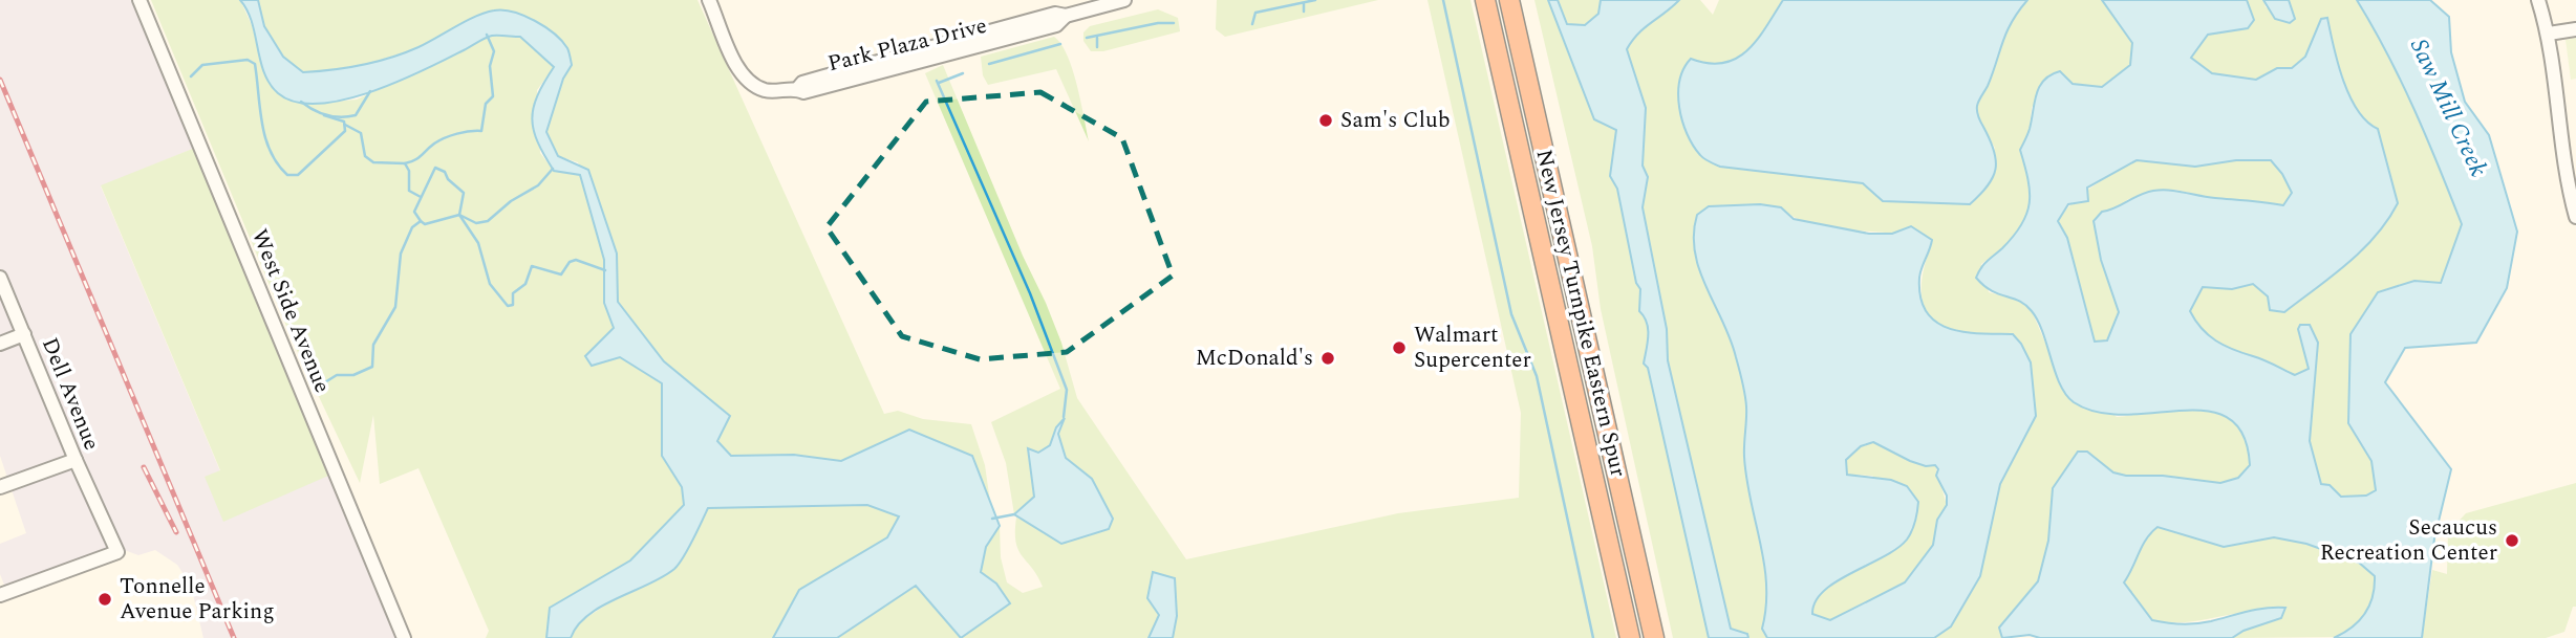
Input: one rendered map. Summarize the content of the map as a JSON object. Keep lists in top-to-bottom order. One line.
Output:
{"streets":{"highway":["New Jersey Turnpike Eastern Spur"],"street":["Park Plaza Drive","West Side Avenue","Dell Avenue"]},"water":["Saw Mill Creek"],"places":["Sam's Club","Walmart Supercenter","McDonald's","Secaucus Recreation Center","Tonnelle Avenue Parking"]}
